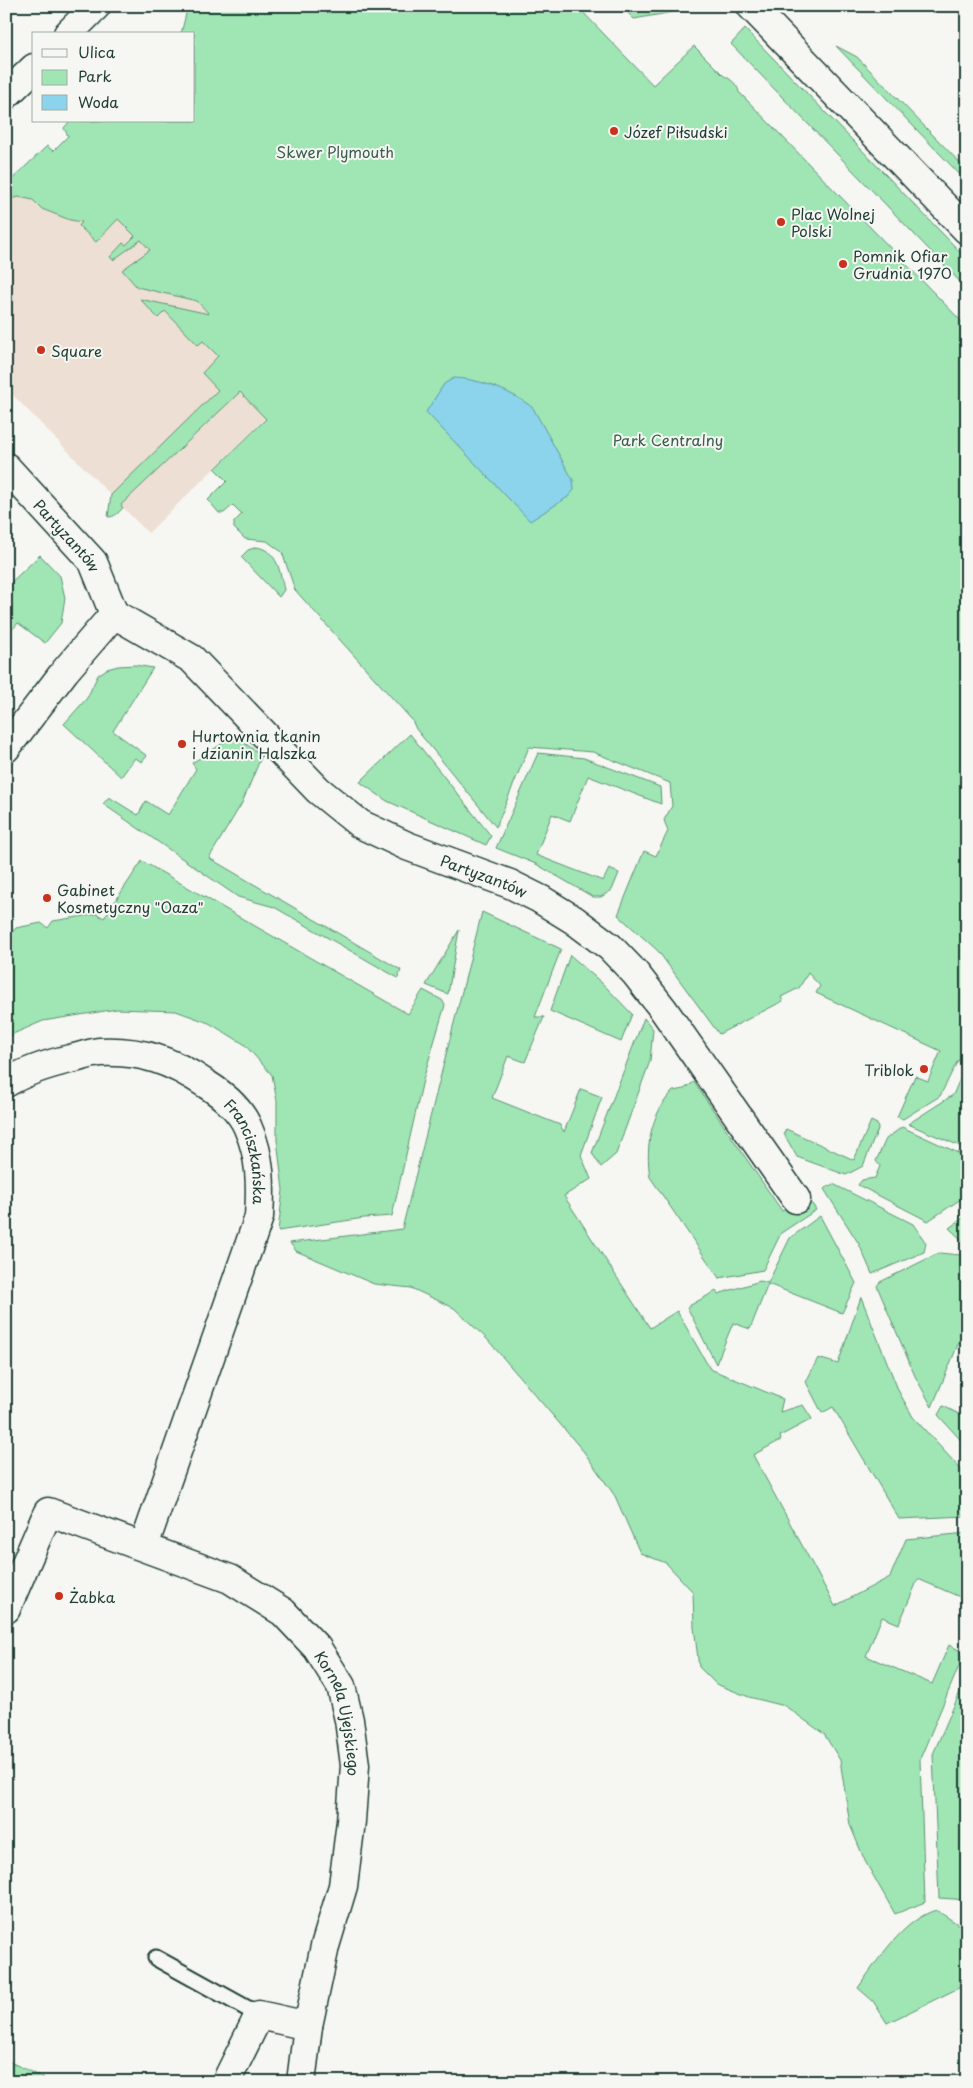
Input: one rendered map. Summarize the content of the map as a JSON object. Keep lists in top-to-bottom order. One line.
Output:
{"streets":{"street":["Partyzantów","Franciszkańska","Kornela Ujejskiego"]},"crossings":[["Franciszkańska","Kornela Ujejskiego"]],"parks":["Skwer Plymouth","Park Centralny"],"places":["Józef Piłsudski","Plac Wolnej Polski","Pomnik Ofiar Grudnia 1970","Square","Hurtownia tkanin i dzianin Halszka","Gabinet Kosmetyczny \"Oaza\"","Triblok","Żabka"],"legend":["Ulica","Park","Woda"]}
